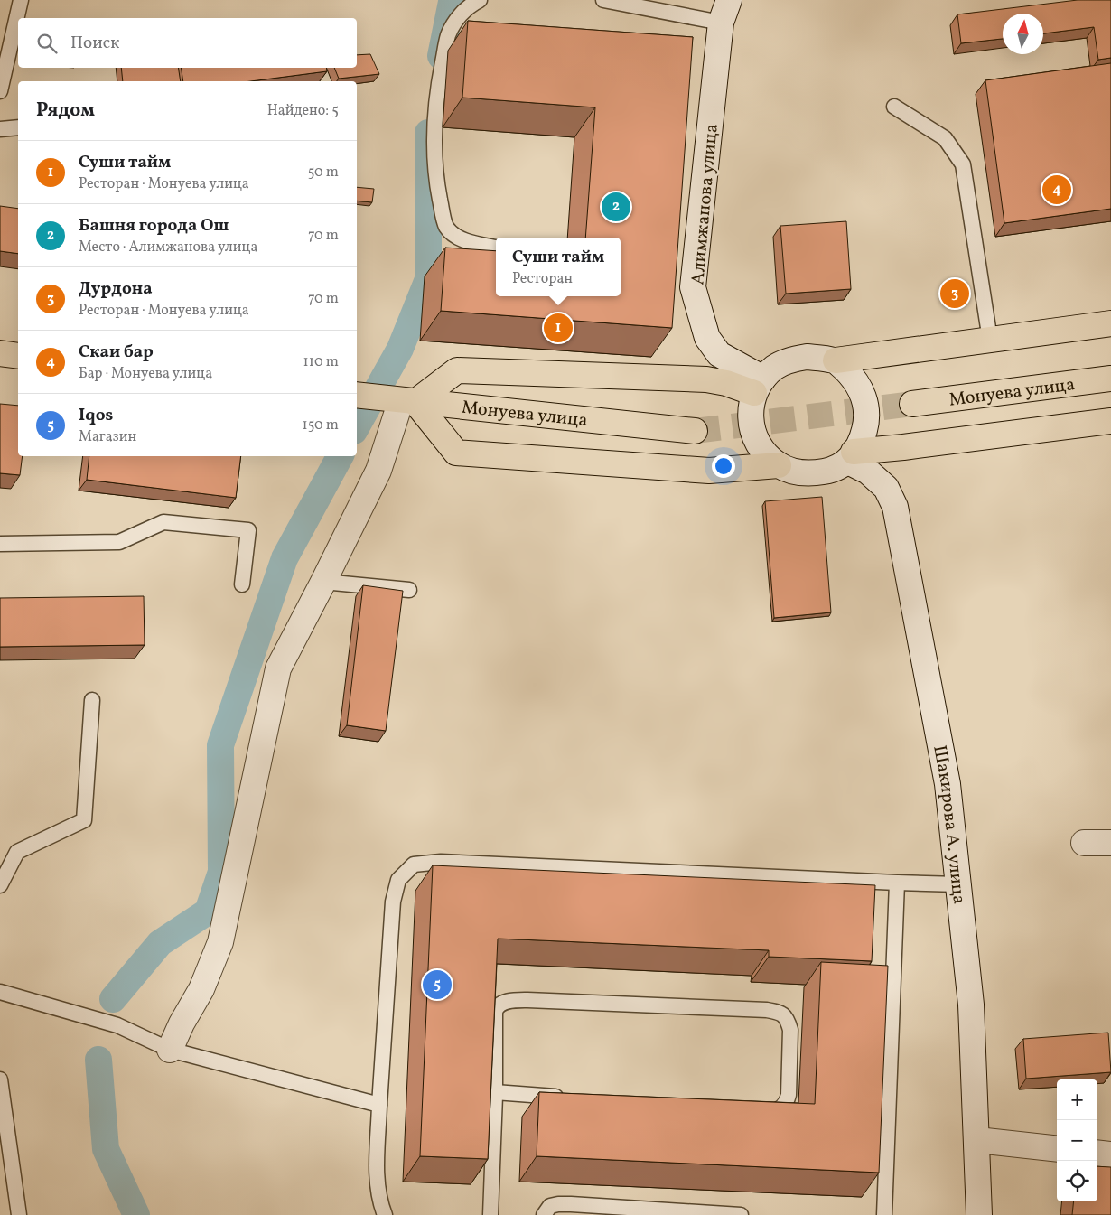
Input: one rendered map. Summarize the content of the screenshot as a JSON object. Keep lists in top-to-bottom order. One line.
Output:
{"streets":{"main road":["Монуева улица"],"street":["Алимжанова улица","Шакирова А. улица"]},"crossings":[["Алимжанова улица","Шакирова А. улица"]],"north":"top","page":{"search":"Поиск","heading":["Рядом","Найдено: 5"],"list":[{"mark":"1","name":"Суши тайм","note":"Ресторан · Монуева улица","value":"50 m"},{"mark":"2","name":"Башня города Ош","note":"Место · Алимжанова улица","value":"70 m"},{"mark":"3","name":"Дурдона","note":"Ресторан · Монуева улица","value":"70 m"},{"mark":"4","name":"Скаи бар","note":"Бар · Монуева улица","value":"110 m"},{"mark":"5","name":"Iqos","note":"Магазин","value":"150 m"}],"pins":["4","2","3","1","5"],"popup":["Суши тайм","Ресторан"],"map_buttons":["+","−"]}}
